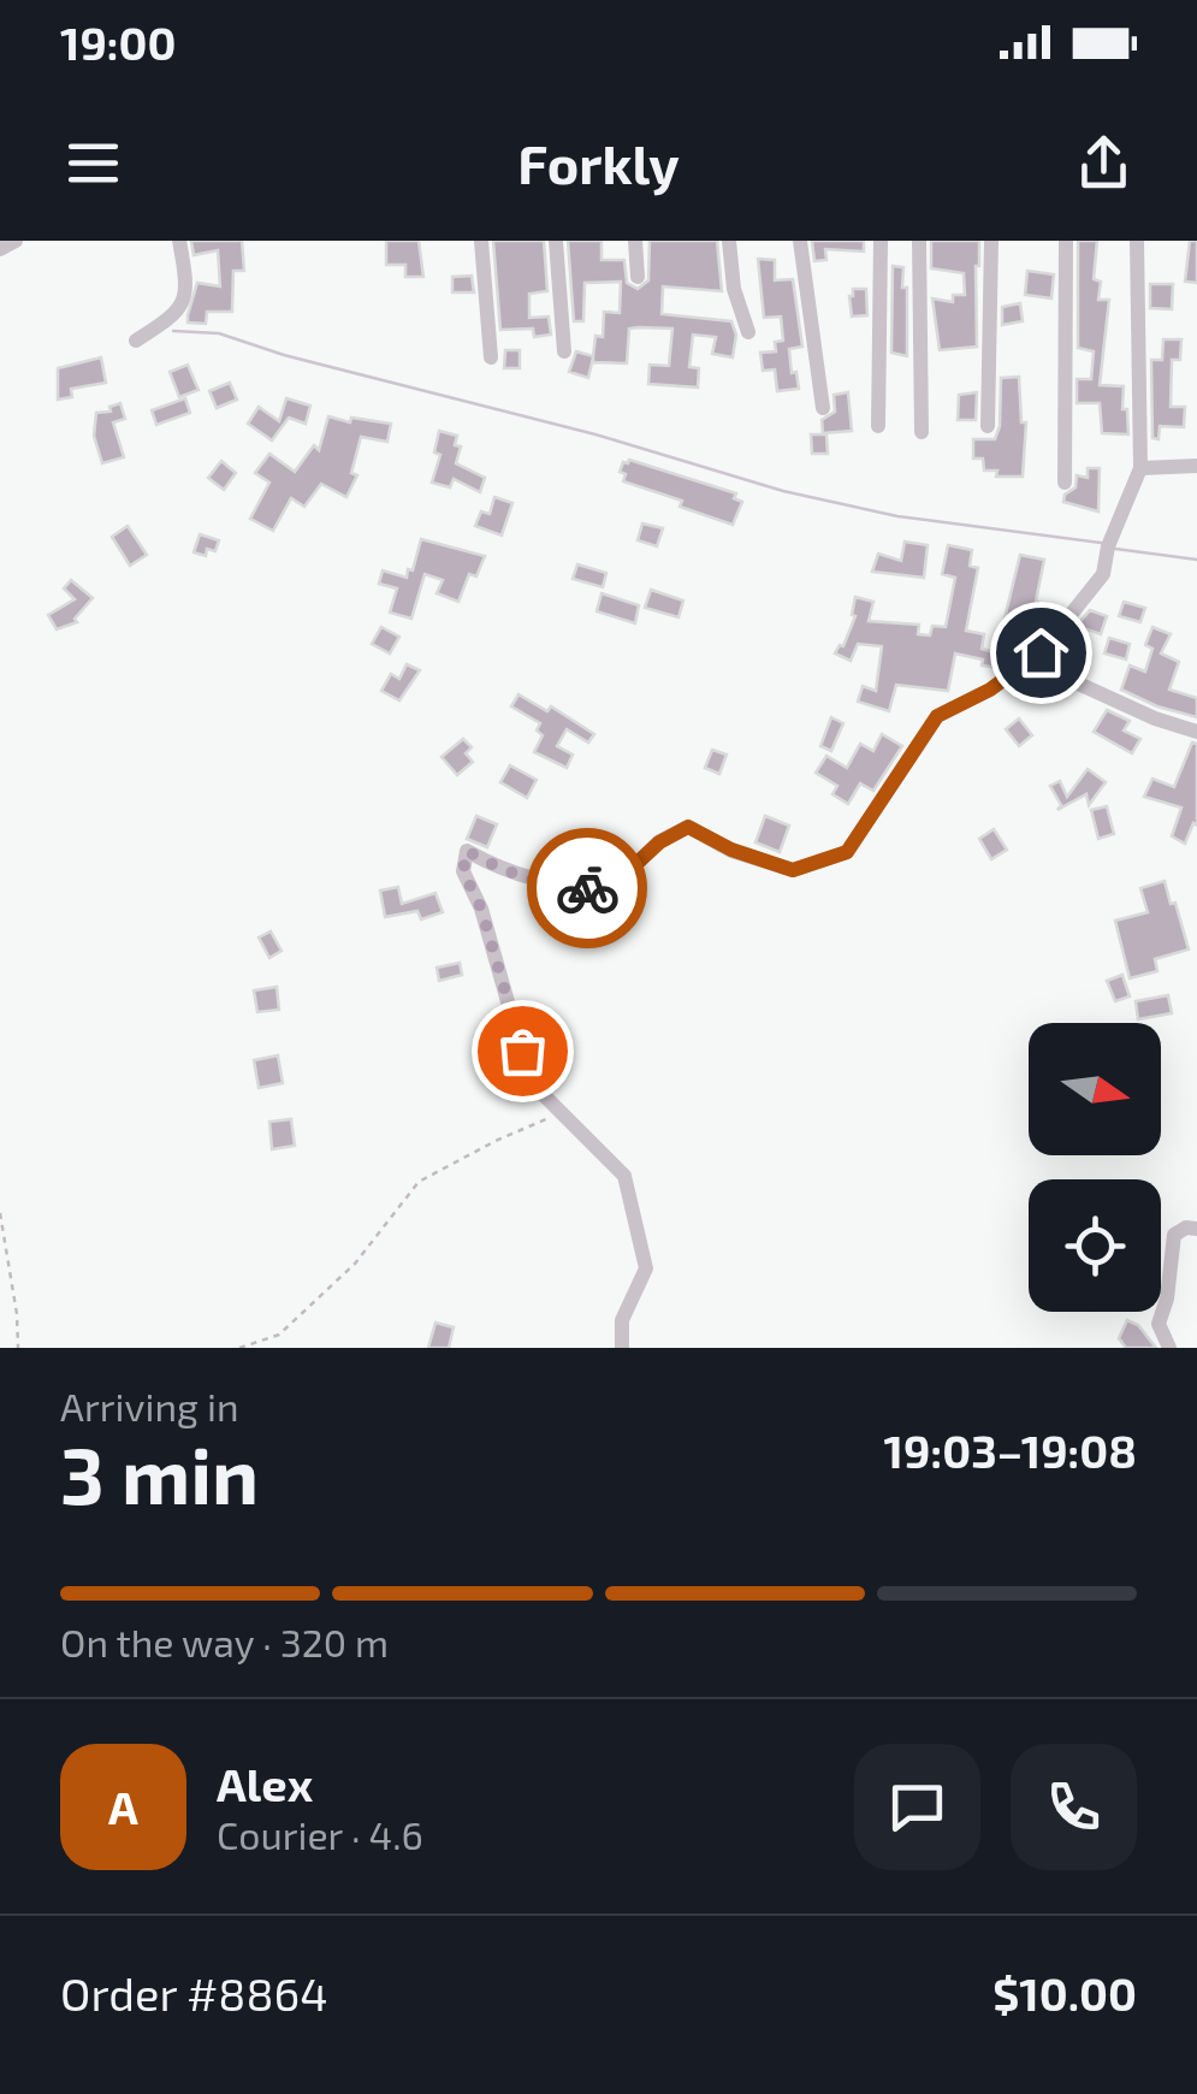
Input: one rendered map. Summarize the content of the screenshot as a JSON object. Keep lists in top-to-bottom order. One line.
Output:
{"north":"right","page":{"status":"19:00","header":"Forkly","heading":["3 min","Arriving in","19:03–19:08"],"panel":["Alex","Courier · 4.6","Order #8864","$10.00"],"bar":"On the way · 320 m","round":"A"}}
